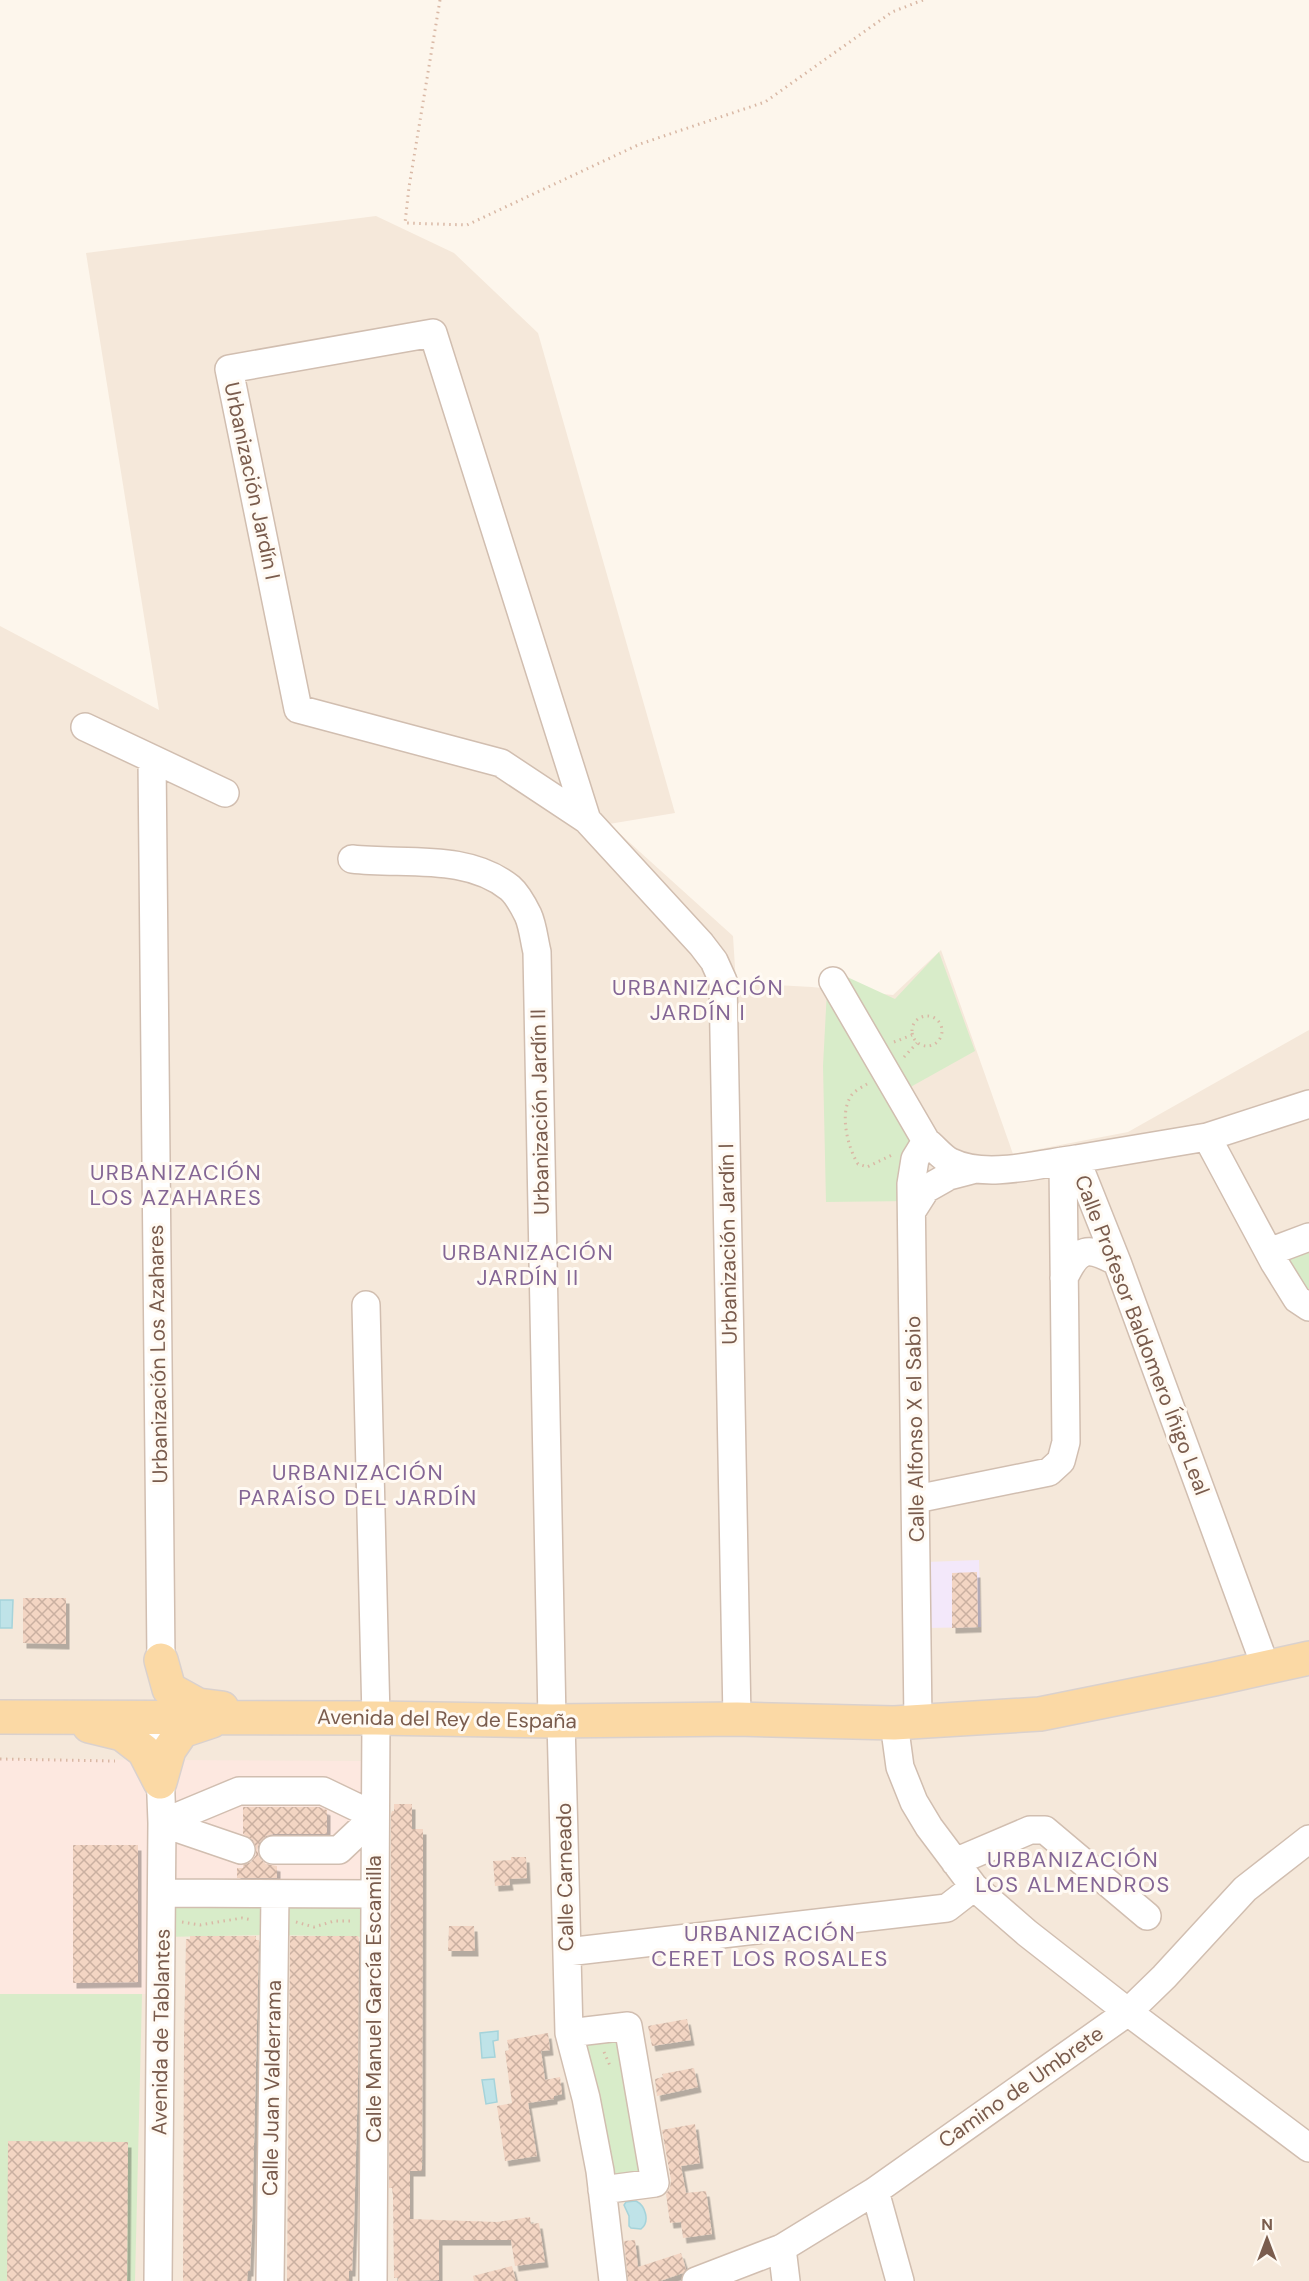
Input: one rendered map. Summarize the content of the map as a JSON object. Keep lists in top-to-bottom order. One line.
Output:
{"streets":{"main road":["Avenida del Rey de España"],"street":["Urbanización Jardín I","Urbanización Jardín II","Calle Profesor Baldomero Íñigo Leal","Urbanización Los Azahares","Calle Alfonso X el Sabio","Calle Carneado","Calle Manuel García Escamilla","Avenida de Tablantes","Camino de Umbrete","Calle Juan Valderrama"]},"crossings":[["Urbanización Jardín I","Avenida del Rey de España"],["Urbanización Jardín II","Avenida del Rey de España"],["Urbanización Jardín II","Calle Carneado"],["Calle Profesor Baldomero Íñigo Leal","Calle Alfonso X el Sabio"],["Calle Profesor Baldomero Íñigo Leal","Avenida del Rey de España"],["Calle Alfonso X el Sabio","Avenida del Rey de España"],["Calle Alfonso X el Sabio","Camino de Umbrete"],["Avenida del Rey de España","Calle Carneado"],["Avenida del Rey de España","Calle Manuel García Escamilla"],["Avenida del Rey de España","Avenida de Tablantes"]],"districts":["URBANIZACIÓN JARDÍN I","URBANIZACIÓN LOS AZAHARES","URBANIZACIÓN JARDÍN II","URBANIZACIÓN PARAÍSO DEL JARDÍN","URBANIZACIÓN LOS ALMENDROS","URBANIZACIÓN CERET LOS ROSALES"],"north":"top"}
